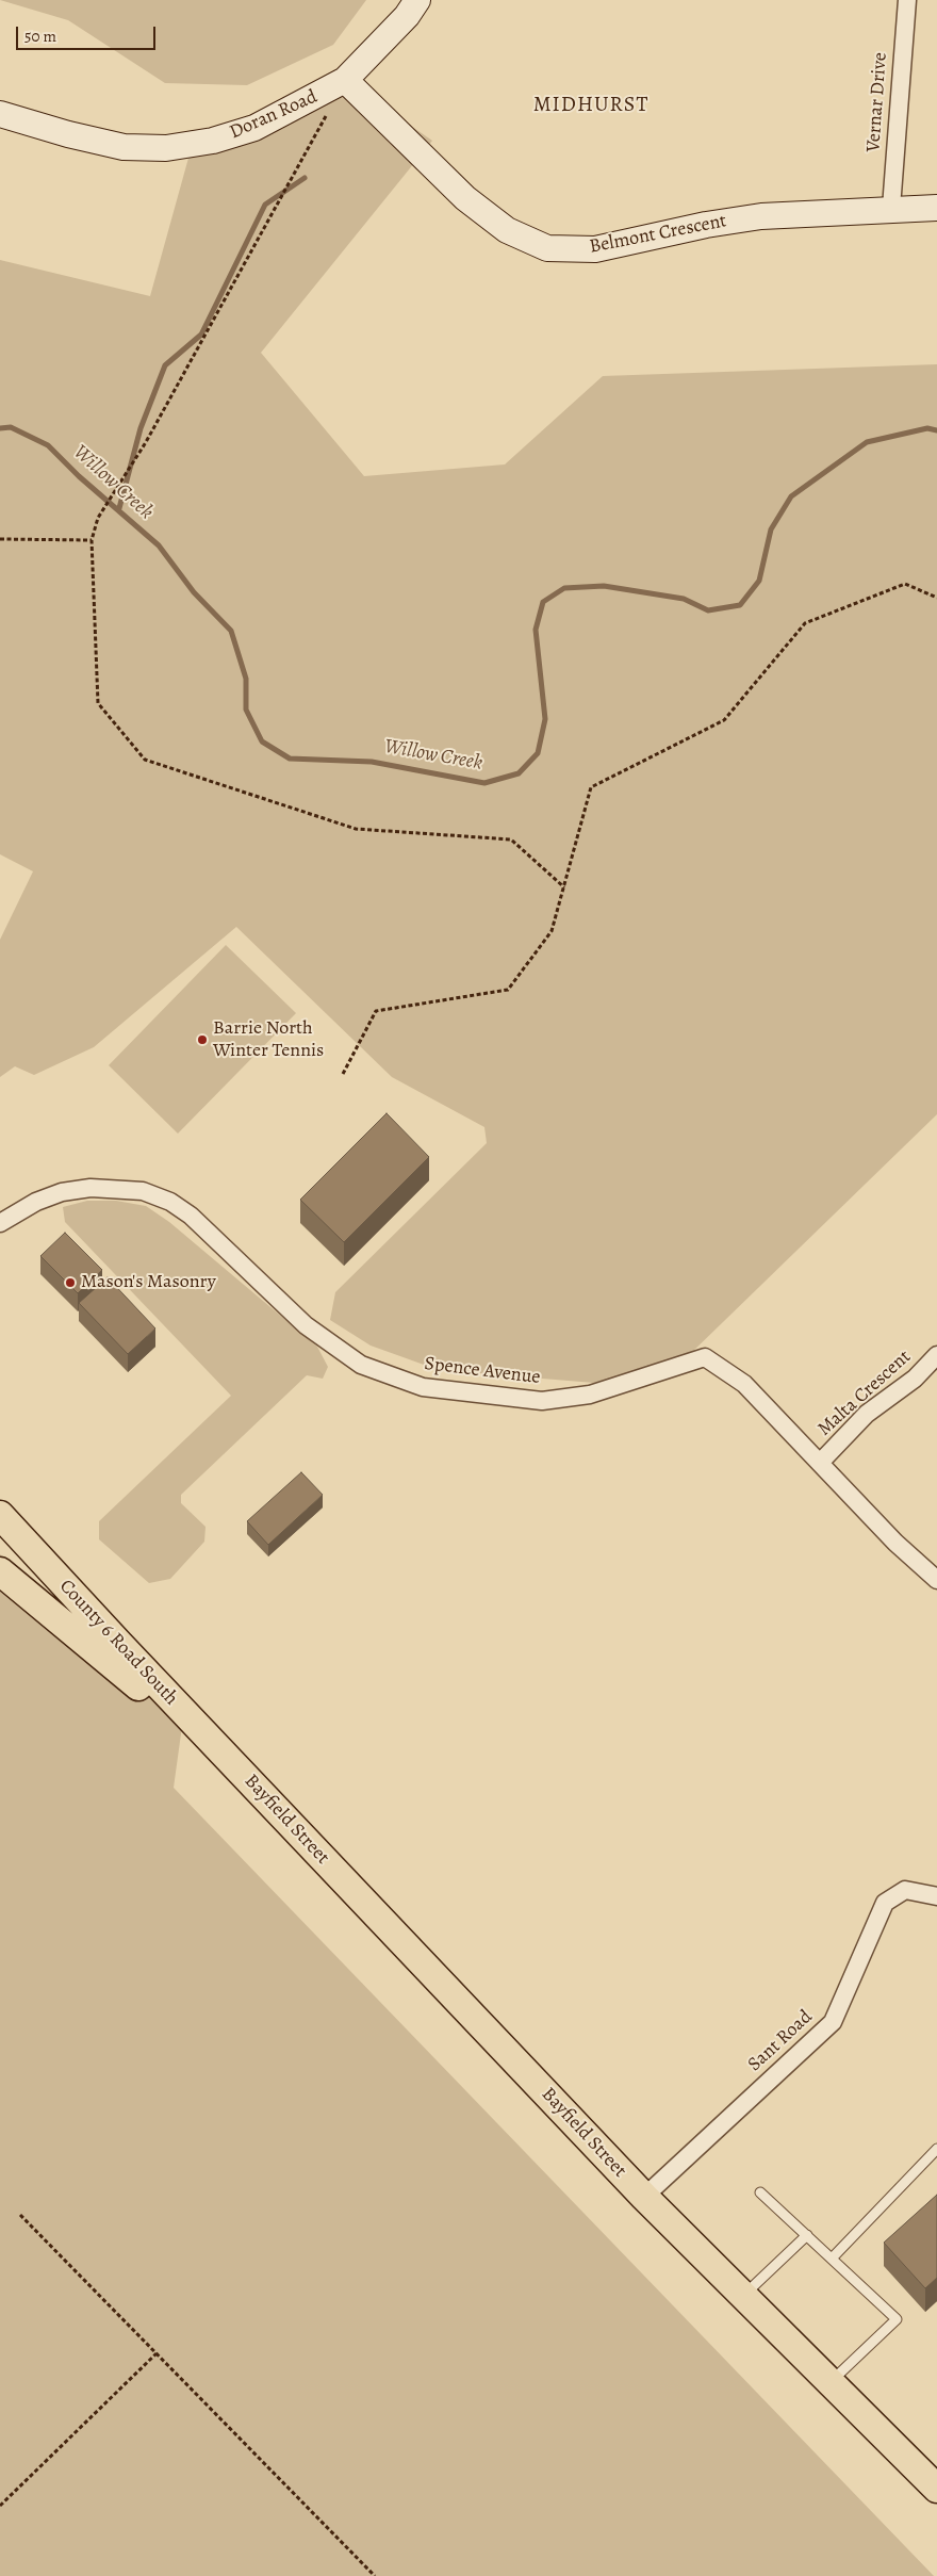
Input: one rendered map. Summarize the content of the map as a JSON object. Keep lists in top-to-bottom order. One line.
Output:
{"streets":{"main road":["County 6 Road South","Bayfield Street"],"street":["Vernar Drive","Doran Road","Belmont Crescent","Spence Avenue","Malta Crescent","Sant Road"]},"crossings":[["Vernar Drive","Belmont Crescent"],["Doran Road","Belmont Crescent"],["Spence Avenue","Malta Crescent"],["County 6 Road South","Bayfield Street"],["Bayfield Street","Sant Road"]],"districts":["MIDHURST"],"water":["Willow Creek"],"places":["Barrie North Winter Tennis","Mason's Masonry"],"scale_bar":"50 m"}
